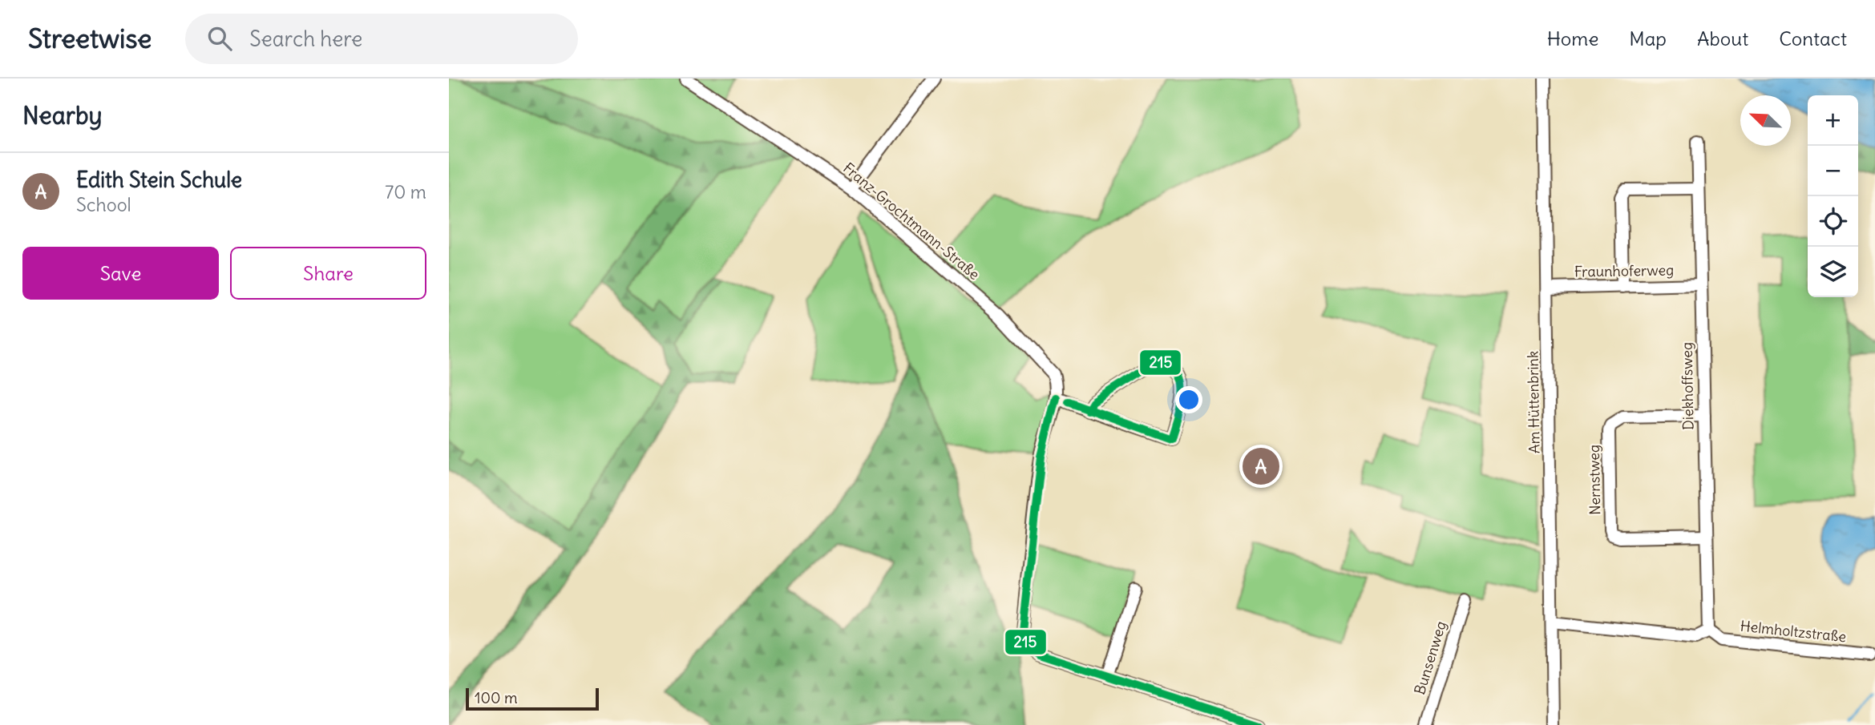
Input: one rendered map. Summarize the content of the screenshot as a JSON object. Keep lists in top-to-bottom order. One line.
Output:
{"streets":{"street":["Franz-Grochtmann-Straße","Fraunhoferweg","Diekhoffsweg","Am Hüttenbrink","Nernstweg","Helmholtzstraße","Bunsenweg"]},"crossings":[["Fraunhoferweg","Diekhoffsweg"],["Fraunhoferweg","Am Hüttenbrink"],["Diekhoffsweg","Nernstweg"],["Diekhoffsweg","Helmholtzstraße"]],"lines":["transit line 215"],"scale_bar":"100 m","north":"top left","page":{"header":"Streetwise","search":"Search here","nav":["Home","Map","About","Contact"],"heading":"Nearby","map_buttons":["+","−"],"list":[{"mark":"A","name":"Edith Stein Schule","note":"School","value":"70 m"}],"buttons":["Save","Share"],"pins":"A","scale":"100 m"}}
